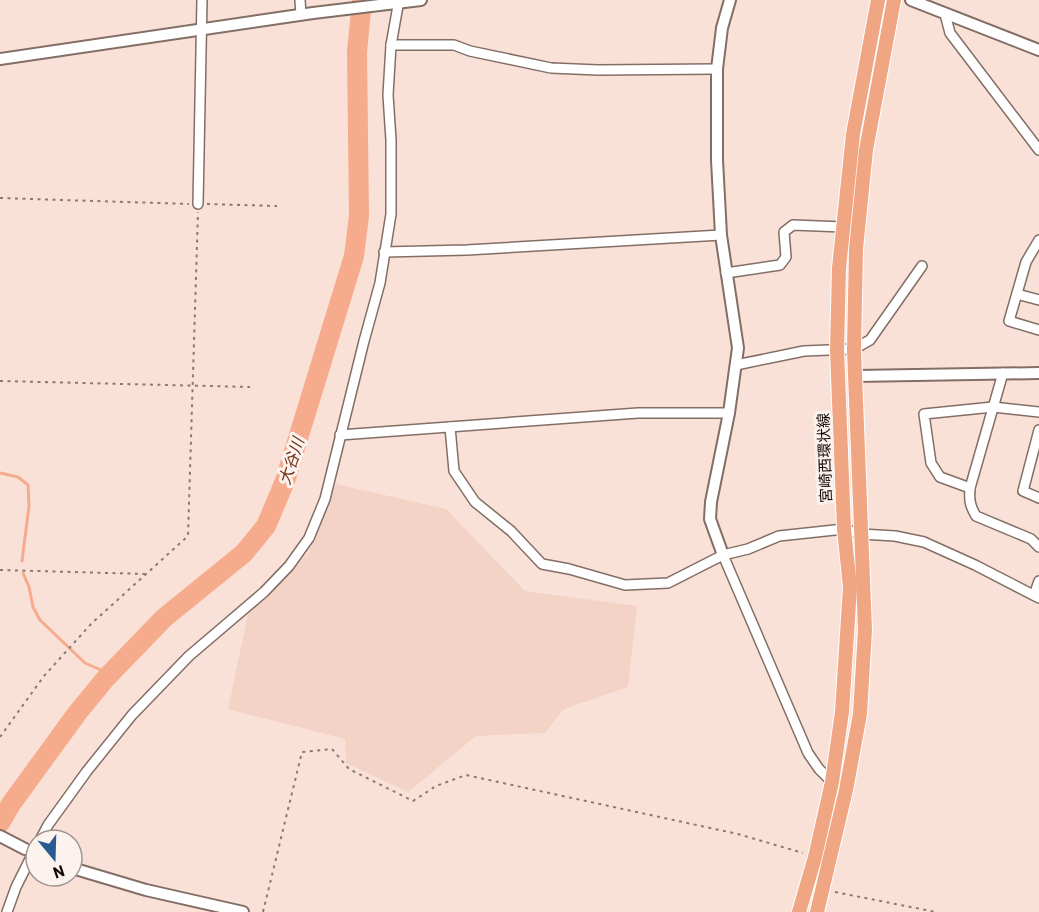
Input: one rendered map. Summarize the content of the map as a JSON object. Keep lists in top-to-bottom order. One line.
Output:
{"streets":{"main road":["宮崎西環状線"]},"water":["大谷川"],"north":"bottom"}
